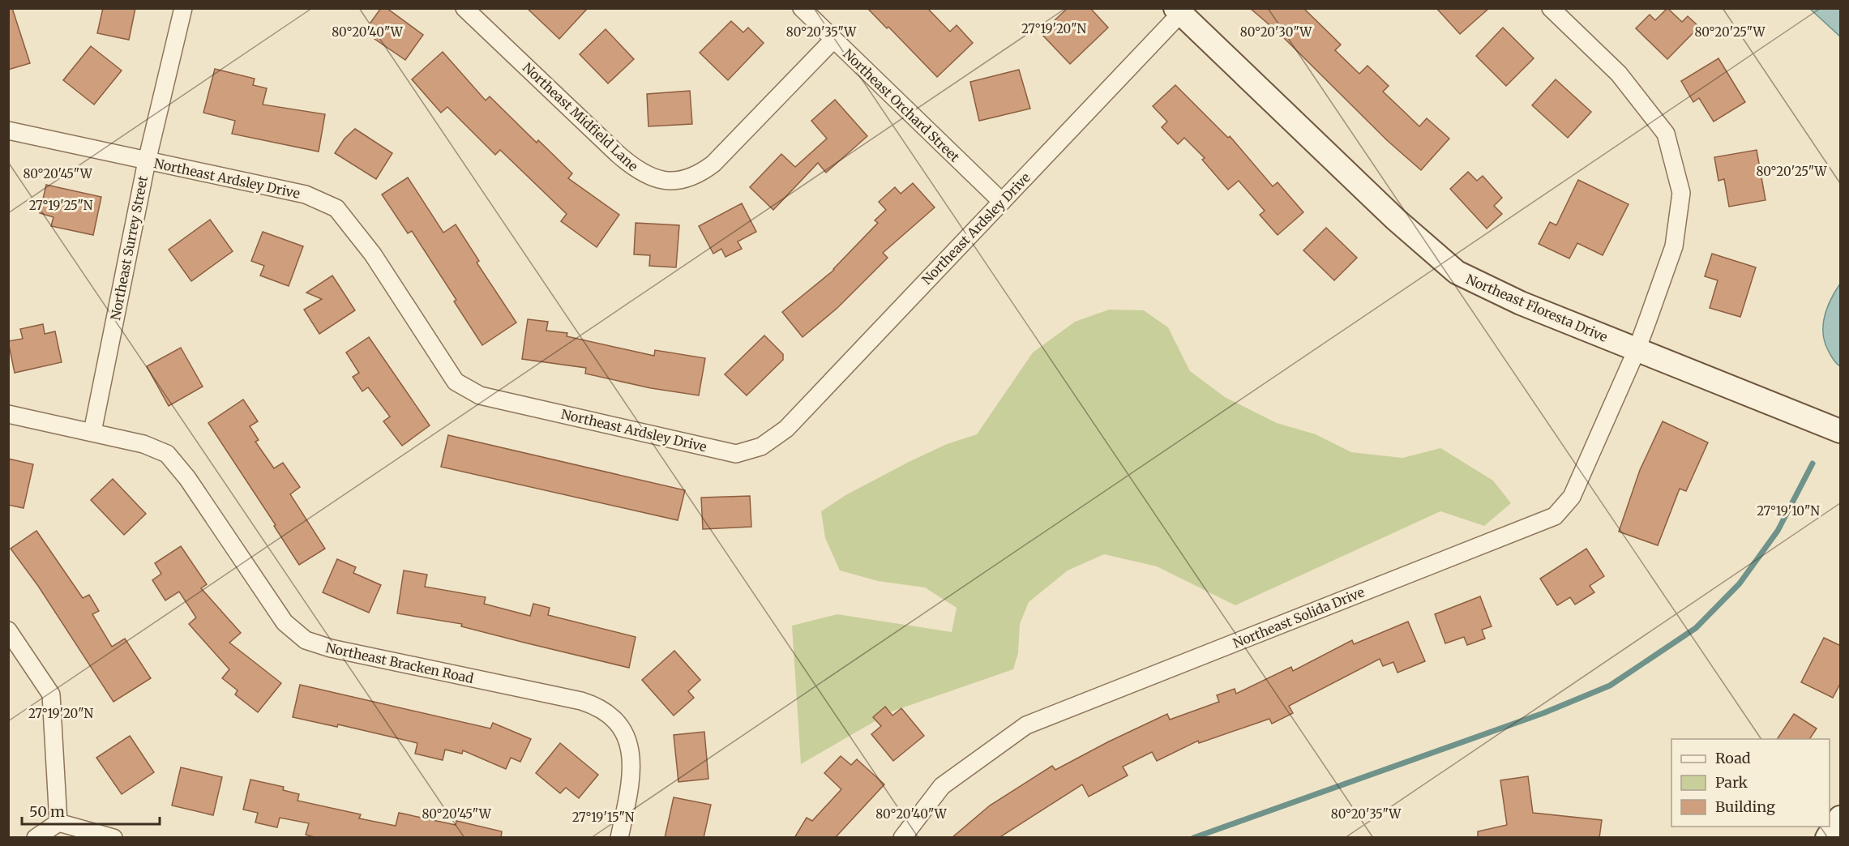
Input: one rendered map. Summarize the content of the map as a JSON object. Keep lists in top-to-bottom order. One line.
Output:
{"streets":{"street":["Northeast Orchard Street","Northeast Midfield Lane","Northeast Ardsley Drive","Northeast Surrey Street","Northeast Floresta Drive","Northeast Solida Drive","Northeast Bracken Road"]},"crossings":[["Northeast Orchard Street","Northeast Midfield Lane"],["Northeast Orchard Street","Northeast Ardsley Drive"],["Northeast Ardsley Drive","Northeast Surrey Street"],["Northeast Ardsley Drive","Northeast Floresta Drive"],["Northeast Surrey Street","Northeast Bracken Road"],["Northeast Floresta Drive","Northeast Solida Drive"]],"legend":["Road","Park","Building"],"scale_bar":"50 m","coordinates":["27°19'20\"N","80°20'40\"W","80°20'35\"W","80°20'30\"W","80°20'25\"W","80°20'45\"W","27°19'25\"N","27°19'10\"N","27°19'15\"N"]}
